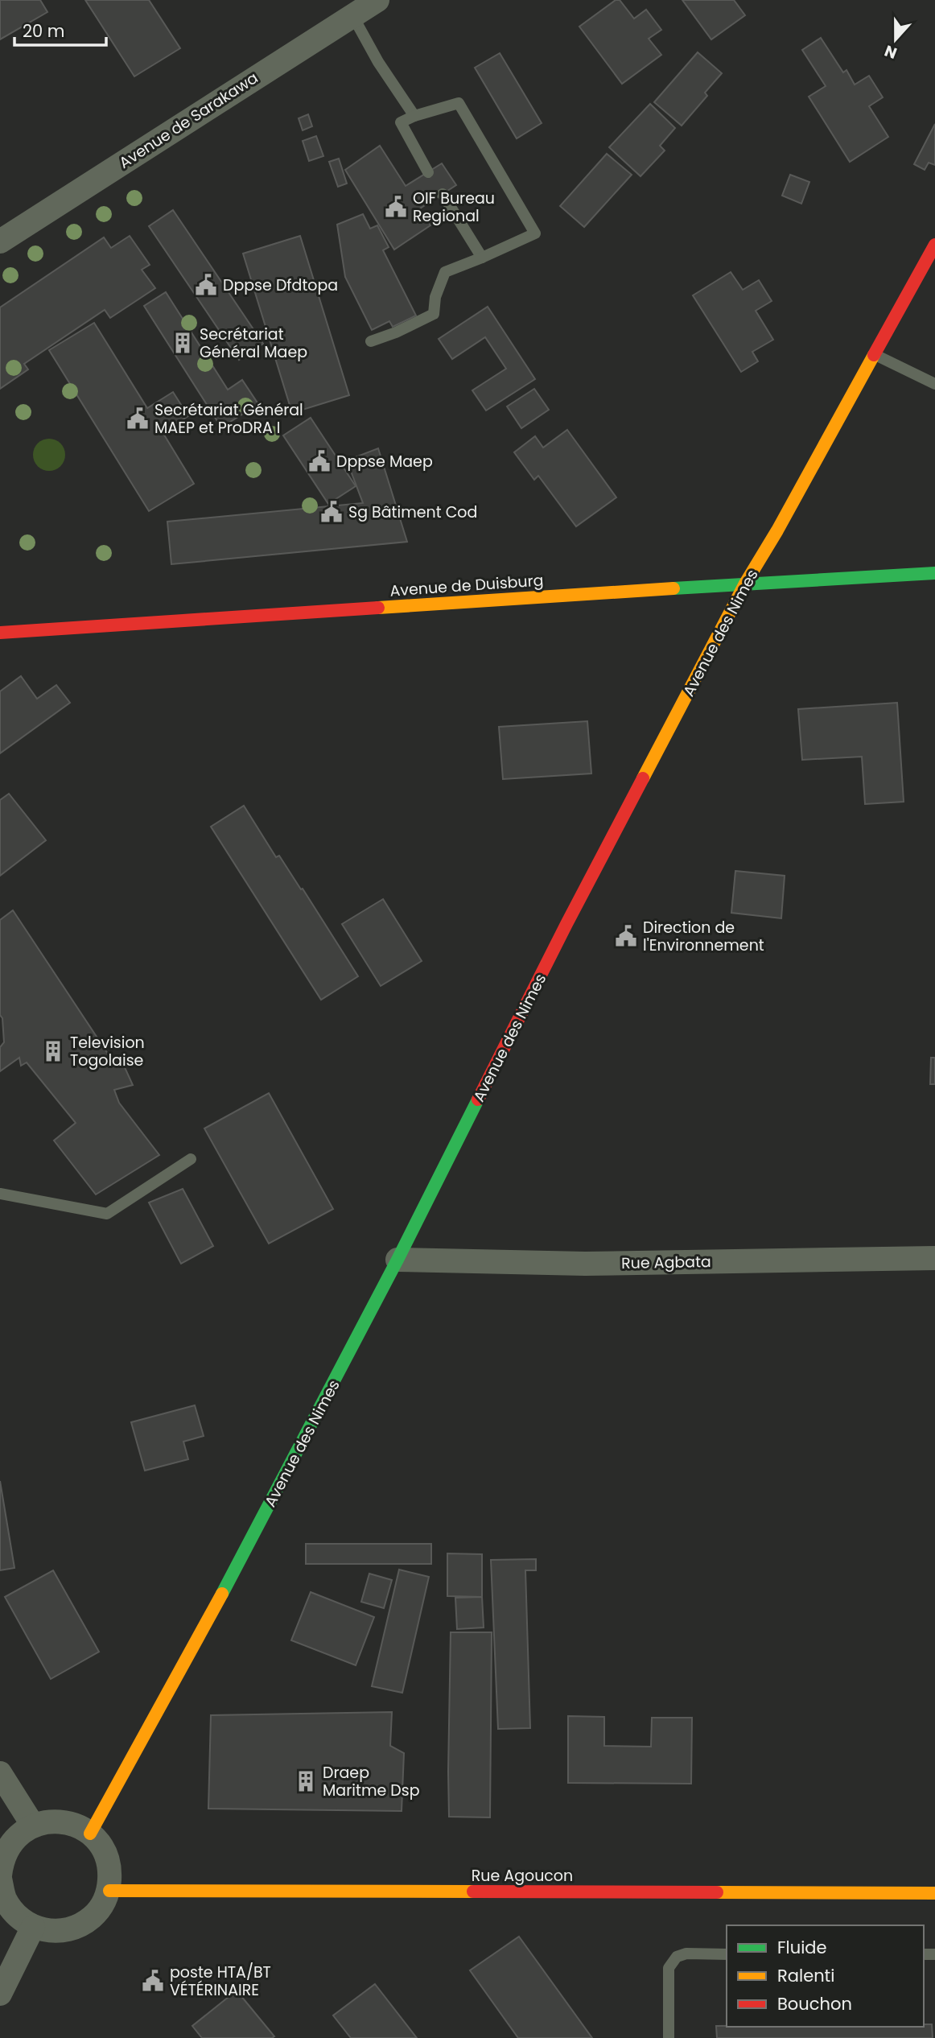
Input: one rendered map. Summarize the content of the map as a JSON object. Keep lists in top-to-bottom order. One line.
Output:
{"streets":{"street":["Avenue de Sarakawa","Avenue de Duisburg","Avenue des Nimes","Rue Agbata","Rue Agoucon"]},"crossings":[["Avenue de Duisburg","Avenue des Nimes"],["Avenue des Nimes","Rue Agbata"],["Avenue des Nimes","Rue Agoucon"]],"places":{"public building":["OIF Bureau Regional","Dppse Dfdtopa","Secrétariat Général MAEP et ProDRA I","Dppse Maep","Sg Bâtiment Cod","Direction de l'Environnement","poste HTA/BT VÉTÉRINAIRE"],"building":["Secrétariat Général Maep","Television Togolaise","Draep Maritme Dsp"]},"legend":["Fluide","Ralenti","Bouchon"],"scale_bar":"20 m","north":"bottom"}
